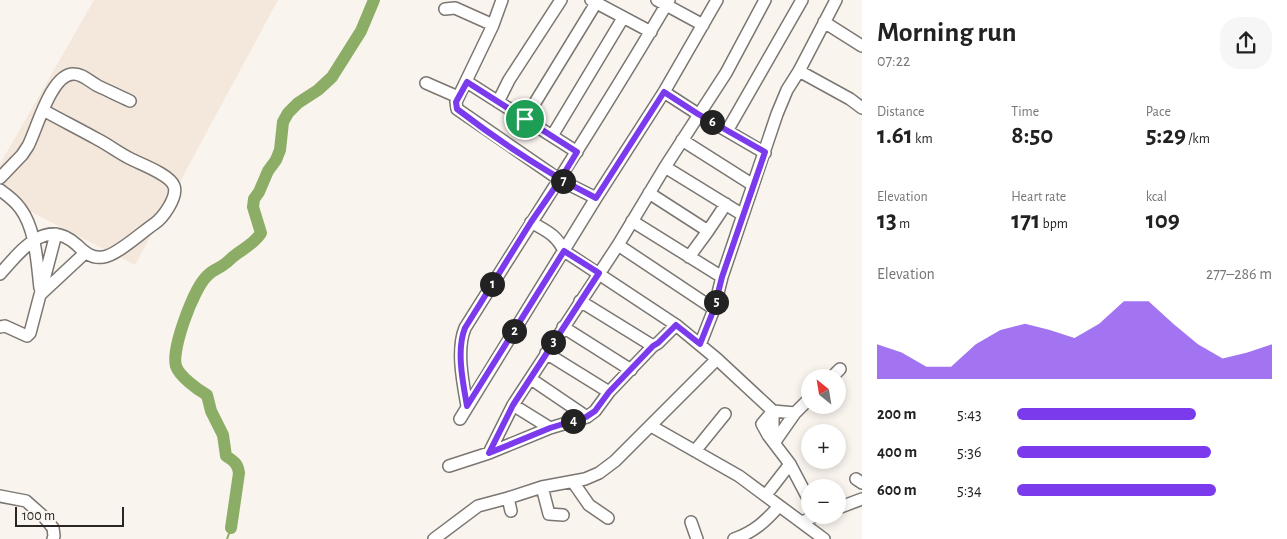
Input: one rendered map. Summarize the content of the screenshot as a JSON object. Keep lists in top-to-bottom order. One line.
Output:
{"scale_bar":"100 m","north":"top left","page":{"heading":["Morning run","07:22"],"stats":[["Distance","1.61 km"],["Time","8:50"],["Pace","5:29 /km"],["Elevation","13 m"],["Heart rate","171 bpm"],["kcal","109"]],"pins":["6","7","1","5","2","3","4"],"chart":["Elevation","277–286 m"],"map_buttons":["+","−"],"list":[{"name":"200 m","note":"5:43"},{"name":"400 m","note":"5:36"},{"name":"600 m","note":"5:34"}],"scale":"100 m"}}
